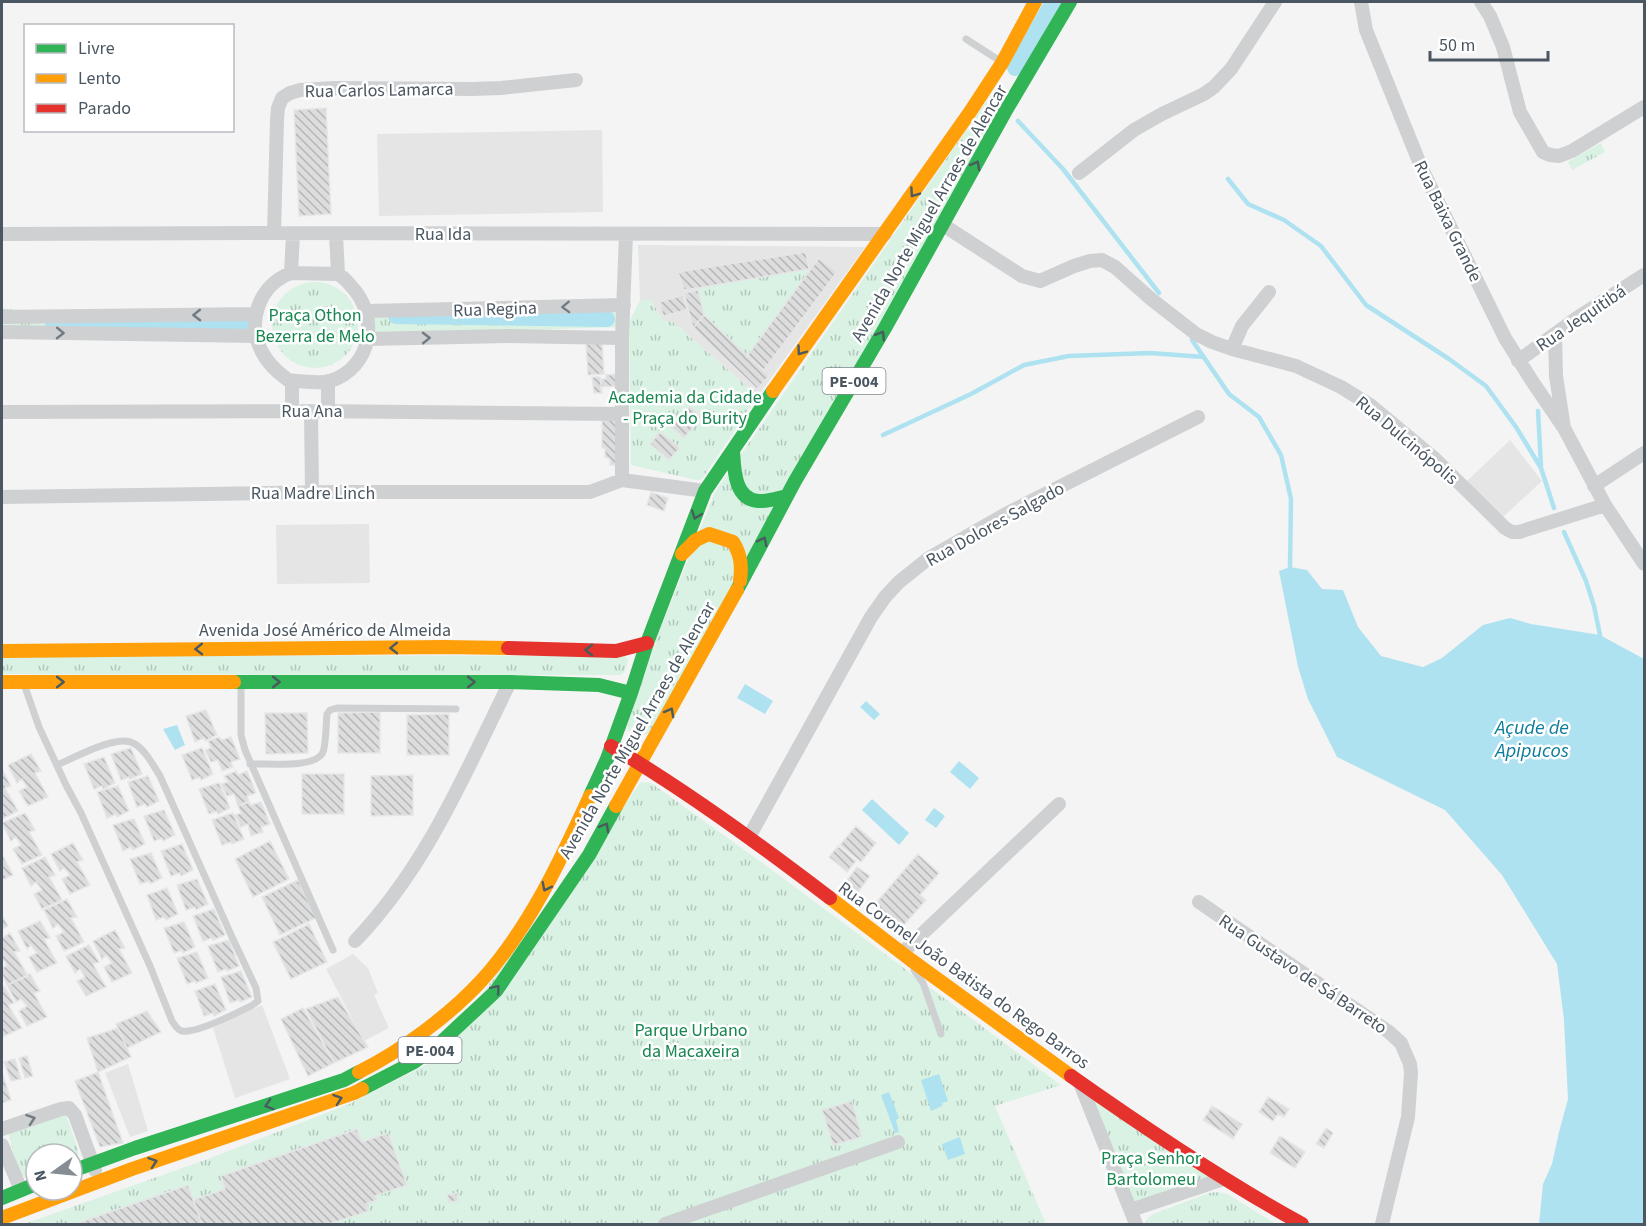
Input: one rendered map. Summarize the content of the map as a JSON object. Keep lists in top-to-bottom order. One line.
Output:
{"streets":{"main road":["Avenida Norte Miguel Arraes de Alencar","PE-004","Avenida José Américo de Almeida","Rua Coronel João Batista do Rego Barros"],"street":["Rua Carlos Lamarca","Rua Baixa Grande","Rua Ida","Rua Regina","Rua Jequitibá","Rua Ana","Rua Dulcinópolis","Rua Madre Linch","Rua Dolores Salgado","Rua Gustavo de Sá Barreto"]},"crossings":[["Rua Carlos Lamarca","Rua Ida"],["Avenida Norte Miguel Arraes de Alencar","Rua Ida"],["Avenida Norte Miguel Arraes de Alencar","Rua Dulcinópolis"],["Avenida Norte Miguel Arraes de Alencar","Avenida José Américo de Almeida"],["Avenida Norte Miguel Arraes de Alencar","Rua Coronel João Batista do Rego Barros"],["Rua Baixa Grande","Rua Jequitibá"],["Rua Dolores Salgado","Rua Coronel João Batista do Rego Barros"]],"water":["Açude de Apipucos"],"parks":["Praça Othon Bezerra de Melo","Academia da Cidade - Praça do Burity","Parque Urbano da Macaxeira","Praça Senhor Bartolomeu"],"legend":["Livre","Lento","Parado"],"scale_bar":"50 m","north":"left"}
